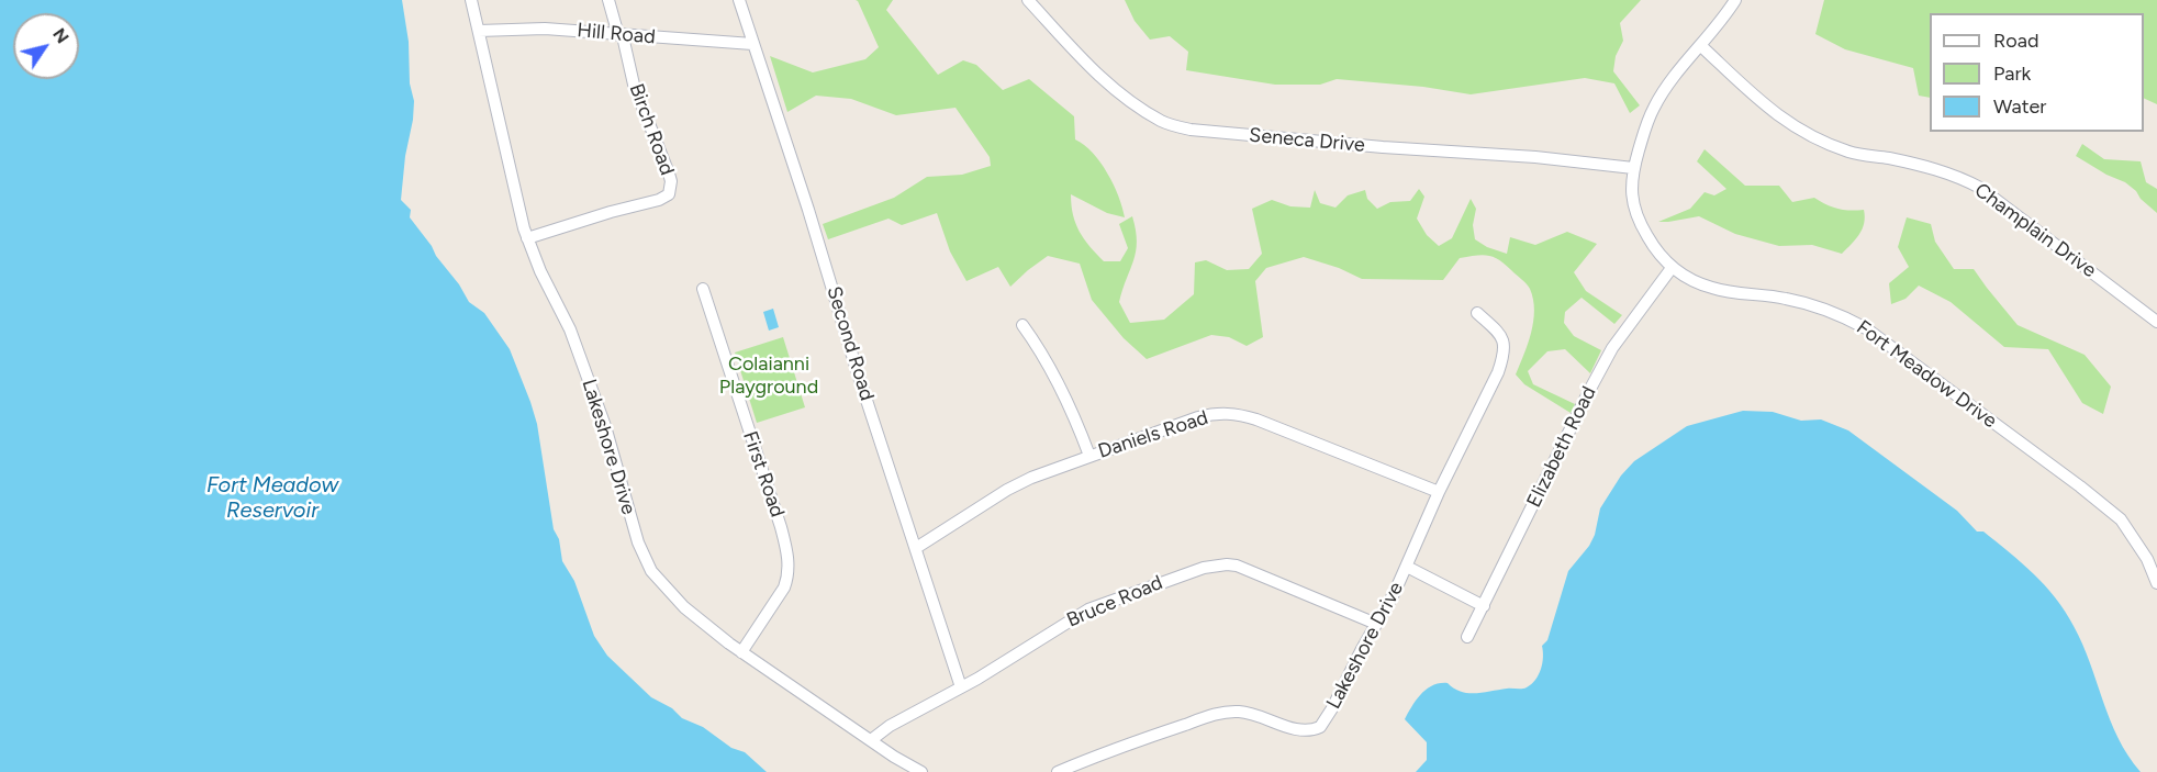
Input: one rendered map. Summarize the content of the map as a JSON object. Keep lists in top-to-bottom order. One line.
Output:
{"streets":{"street":["Hill Road","Birch Road","Seneca Drive","Champlain Drive","Second Road","Fort Meadow Drive","Daniels Road","Lakeshore Drive","Elizabeth Road","First Road","Bruce Road"]},"crossings":[["Hill Road","Birch Road"],["Hill Road","Second Road"],["Hill Road","Lakeshore Drive"],["Birch Road","Lakeshore Drive"],["Seneca Drive","Fort Meadow Drive"],["Champlain Drive","Fort Meadow Drive"],["Second Road","Daniels Road"],["Second Road","Bruce Road"],["Fort Meadow Drive","Elizabeth Road"],["Daniels Road","Lakeshore Drive"],["Lakeshore Drive","First Road"],["Lakeshore Drive","Bruce Road"]],"water":["Fort Meadow Reservoir"],"parks":["Colaianni Playground"],"legend":["Road","Park","Water"],"north":"top right"}
